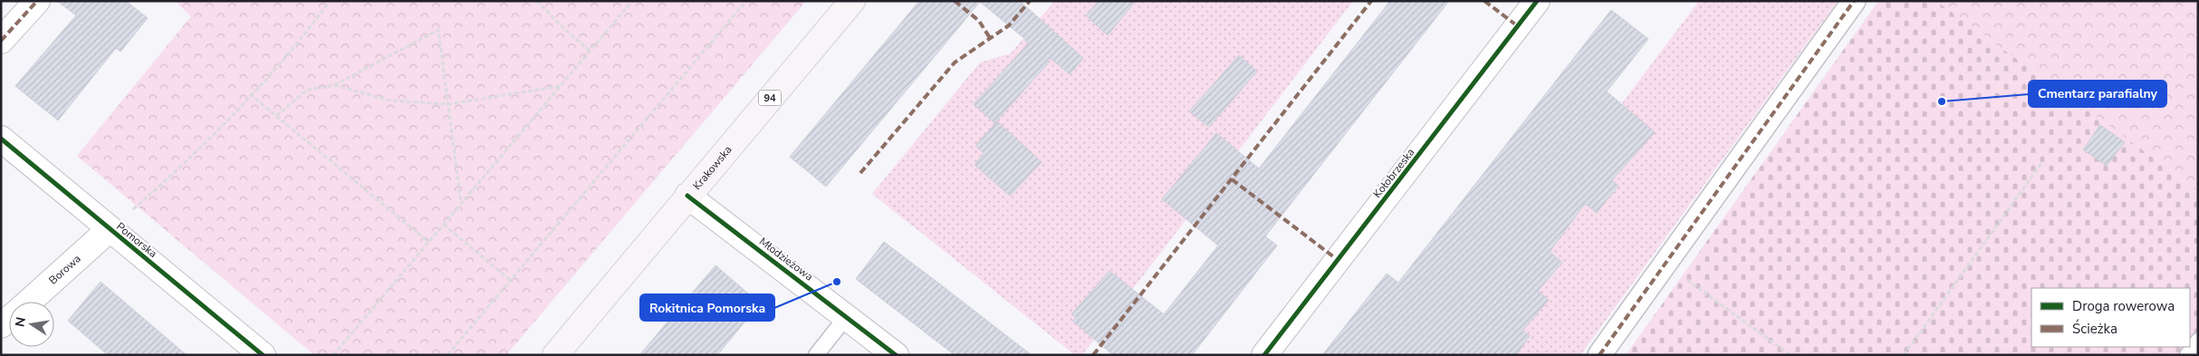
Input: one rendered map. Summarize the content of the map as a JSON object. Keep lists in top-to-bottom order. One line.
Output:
{"streets":{"main road":["94","Krakowska"],"street":["Kołobrzeska","Pomorska","Młodzieżowa","Borowa"]},"crossings":[["Krakowska","Młodzieżowa"],["Pomorska","Borowa"]],"places":["Cmentarz parafialny","Rokitnica Pomorska"],"legend":["Droga rowerowa","Ścieżka"],"north":"left"}
